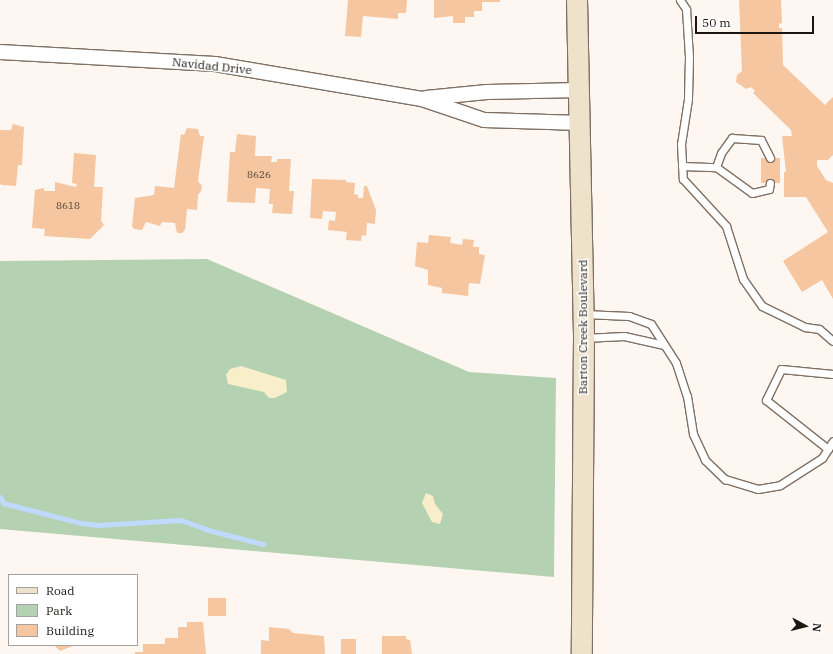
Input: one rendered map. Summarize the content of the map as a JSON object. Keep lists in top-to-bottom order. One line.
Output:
{"streets":{"street":["Navidad Drive","Barton Creek Boulevard"]},"crossings":[["Navidad Drive","Barton Creek Boulevard"]],"house_numbers":["8626","8618"],"legend":["Road","Park","Building"],"scale_bar":"50 m","north":"right"}
